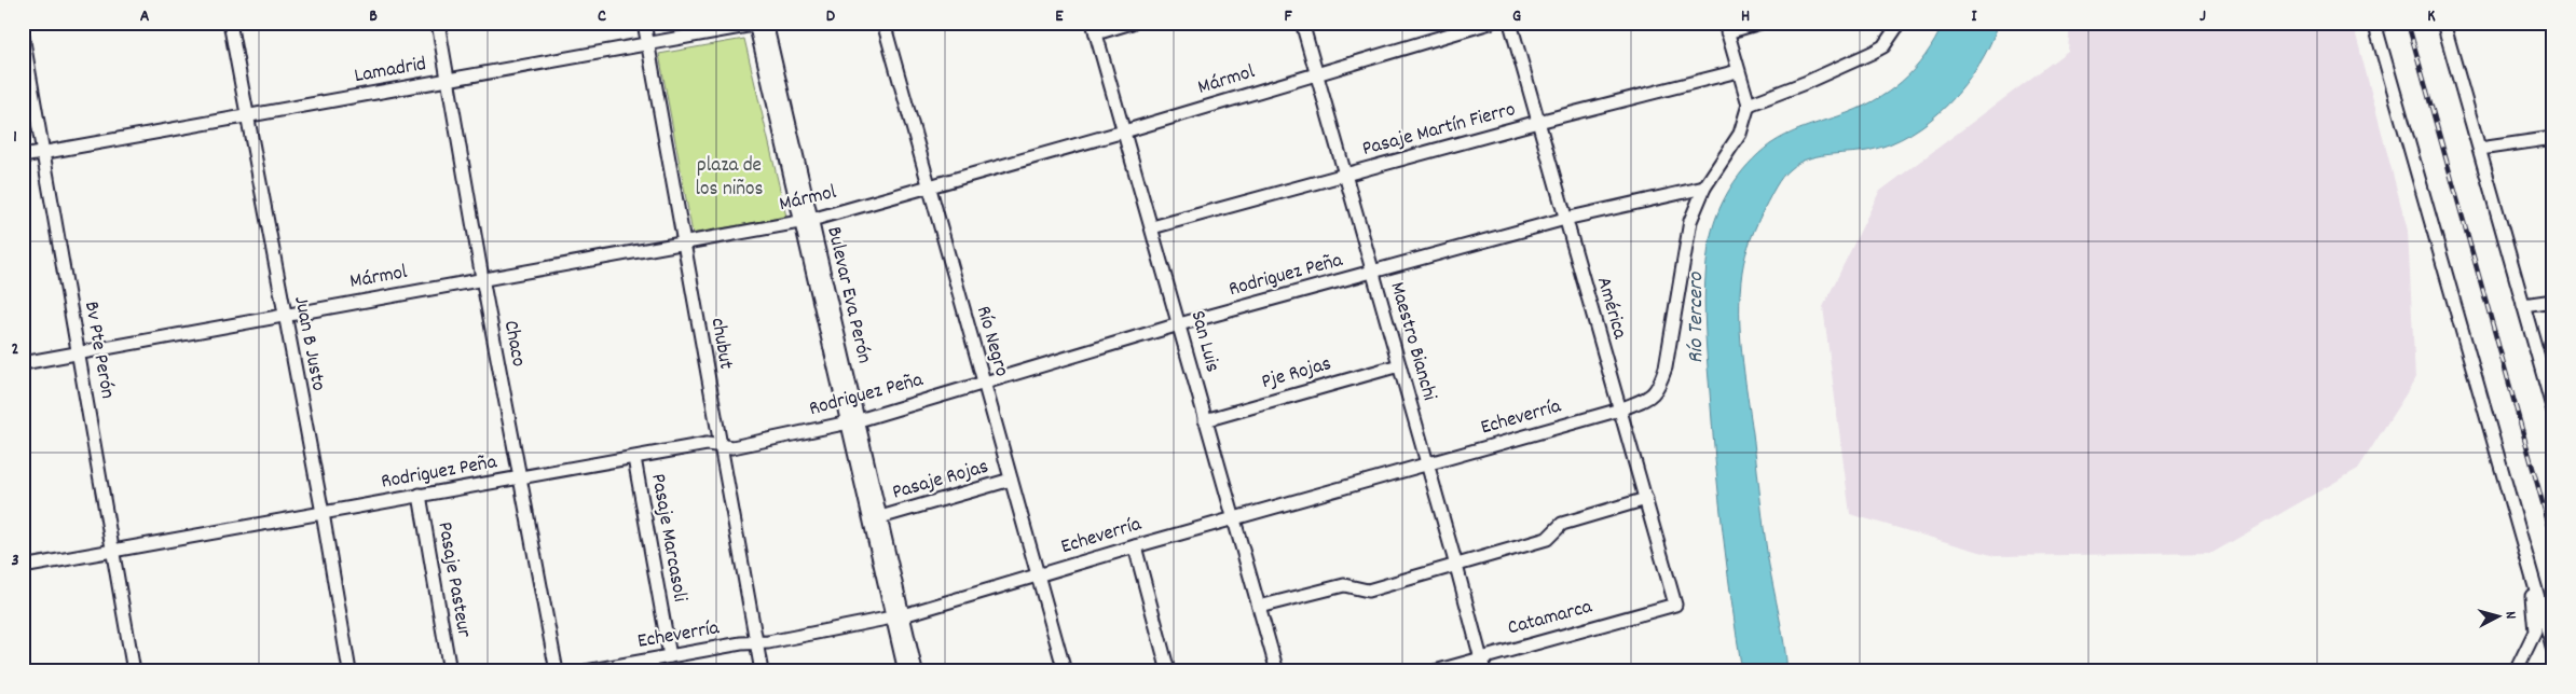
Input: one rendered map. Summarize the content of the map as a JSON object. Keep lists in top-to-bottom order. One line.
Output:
{"streets":{"street":["Lamadrid","Mármol","Pasaje Martín Fierro","Rodriguez Peña","Bulevar Eva Perón","América","Río Negro","San Luis","Maestro Bianchi","Juan B Justo","Chaco","chubut","Bv Pte Perón","Pje Rojas","Echeverría","Pasaje Rojas","Pasaje Marcasoli","Pasaje Pasteur","Catamarca"]},"crossings":[["Lamadrid","Bulevar Eva Perón"],["Lamadrid","Juan B Justo"],["Lamadrid","Chaco"],["Lamadrid","chubut"],["Lamadrid","Bv Pte Perón"],["Mármol","Bulevar Eva Perón"],["Mármol","Río Negro"],["Mármol","San Luis"],["Mármol","Maestro Bianchi"],["Mármol","Juan B Justo"],["Mármol","Chaco"],["Mármol","chubut"],["Mármol","Bv Pte Perón"],["Pasaje Martín Fierro","América"],["Pasaje Martín Fierro","San Luis"],["Pasaje Martín Fierro","Maestro Bianchi"],["Rodriguez Peña","Bulevar Eva Perón"],["Rodriguez Peña","América"],["Rodriguez Peña","Río Negro"],["Rodriguez Peña","San Luis"],["Rodriguez Peña","Maestro Bianchi"],["Rodriguez Peña","Juan B Justo"],["Rodriguez Peña","Chaco"],["Rodriguez Peña","chubut"],["Rodriguez Peña","Bv Pte Perón"],["Rodriguez Peña","Echeverría"],["Rodriguez Peña","Pasaje Marcasoli"],["Rodriguez Peña","Pasaje Pasteur"],["Bulevar Eva Perón","Echeverría"],["Bulevar Eva Perón","Pasaje Rojas"],["América","Echeverría"],["América","Catamarca"],["Río Negro","Echeverría"],["Río Negro","Pasaje Rojas"],["San Luis","Pje Rojas"],["San Luis","Echeverría"],["Maestro Bianchi","Pje Rojas"],["Maestro Bianchi","Echeverría"],["Maestro Bianchi","Catamarca"],["chubut","Echeverría"],["Echeverría","Pasaje Marcasoli"]],"water":["Río Tercero"],"parks":["plaza de los niños"],"north":"right","grid":{"columns":["A","B","C","D","E","F","G","H","I","J","K"],"rows":["1","2","3"]}}
